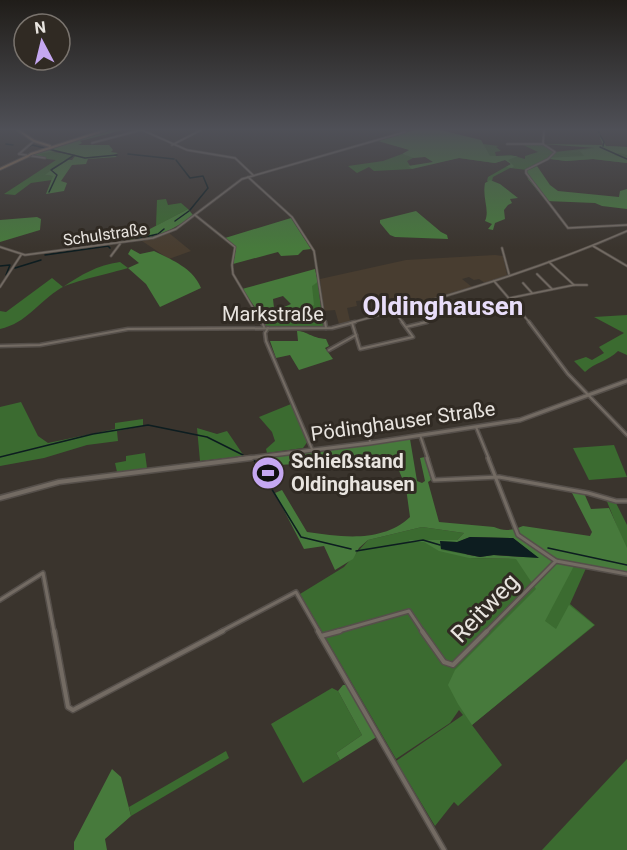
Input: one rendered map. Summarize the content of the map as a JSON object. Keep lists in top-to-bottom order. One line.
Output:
{"streets":{"street":["Schulstraße","Markstraße","Pödinghauser Straße","Reitweg"]},"districts":["Oldinghausen"],"places":{"sports":["Schießstand Oldinghausen"]},"north":"top"}
